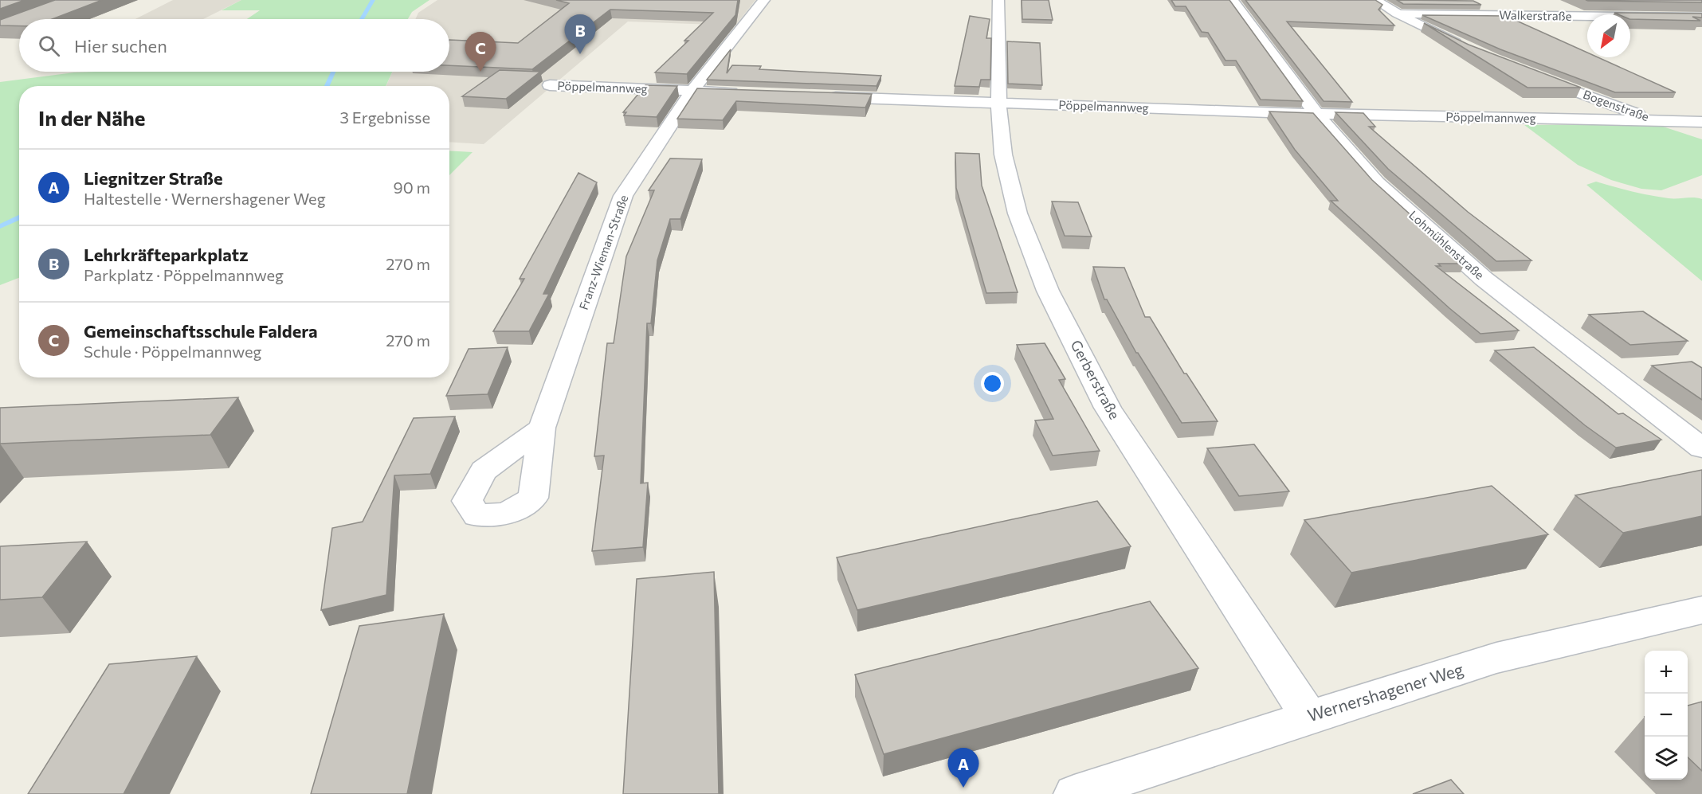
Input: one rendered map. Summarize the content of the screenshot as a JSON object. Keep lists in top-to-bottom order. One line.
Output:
{"streets":{"street":["Walkerstraße","Pöppelmannweg","Bogenstraße","Lohmühlenstraße","Franz-Wieman-Straße","Gerberstraße","Wernershagener Weg"]},"crossings":[["Pöppelmannweg","Bogenstraße"],["Pöppelmannweg","Lohmühlenstraße"],["Pöppelmannweg","Franz-Wieman-Straße"],["Pöppelmannweg","Gerberstraße"],["Gerberstraße","Wernershagener Weg"]],"north":"bottom left","page":{"pins":["B","C","A"],"search":"Hier suchen","heading":["In der Nähe","3 Ergebnisse"],"list":[{"mark":"A","name":"Liegnitzer Straße","note":"Haltestelle · Wernershagener Weg","value":"90 m"},{"mark":"B","name":"Lehrkräfteparkplatz","note":"Parkplatz · Pöppelmannweg","value":"270 m"},{"mark":"C","name":"Gemeinschaftsschule Faldera","note":"Schule · Pöppelmannweg","value":"270 m"}],"map_buttons":["+","−"]}}
